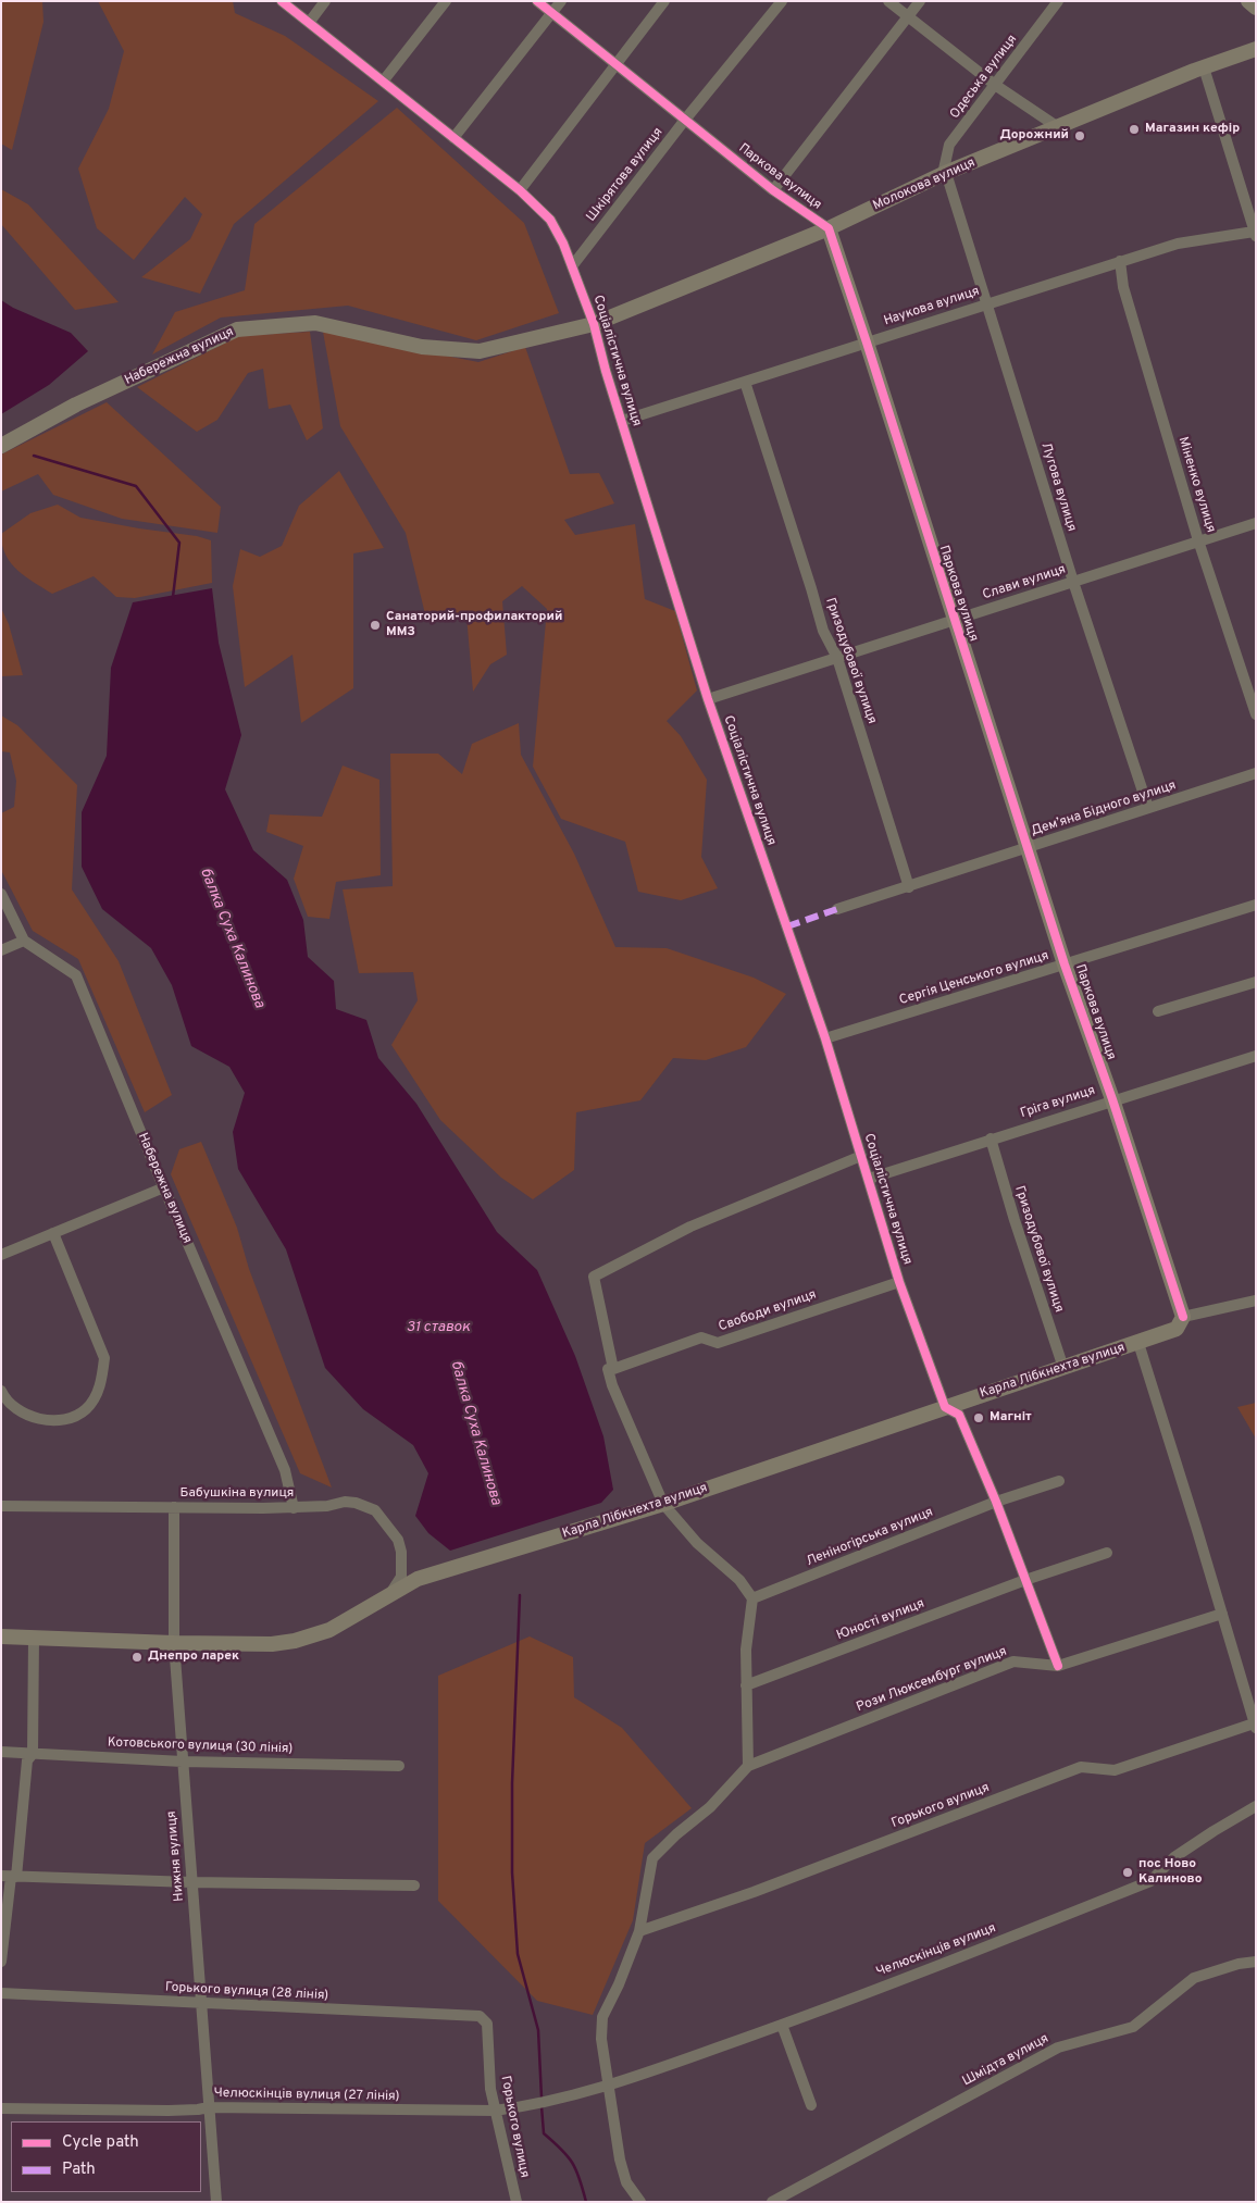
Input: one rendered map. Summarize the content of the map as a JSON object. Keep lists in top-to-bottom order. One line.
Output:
{"streets":{"street":["Одеська вулиця","Шкірятова вулиця","Паркова вулиця","Молокова вулиця","Наукова вулиця","Набережна вулиця","Соціалістична вулиця","Міненко вулиця","Лугова вулиця","Слави вулиця","Гризодубової вулиця","Дем’яна Бідного вулиця","Сергія Ценського вулиця","Гріга вулиця","Свободи вулиця","Карла Лібкнехта вулиця","Бабушкіна вулиця","Леніногірська вулиця","Юності вулиця","Рози Люксембург вулиця","Котовського вулиця (30 лiнiя)","Горького вулиця","Нижня вулиця","Челюскінців вулиця","Горького вулиця (28 лiнiя)","Шмідта вулиця","Челюскінців вулиця (27 лiнiя)"]},"crossings":[["Одеська вулиця","Молокова вулиця"],["Одеська вулиця","Лугова вулиця"],["Шкірятова вулиця","Паркова вулиця"],["Шкірятова вулиця","Соціалістична вулиця"],["Паркова вулиця","Молокова вулиця"],["Паркова вулиця","Наукова вулиця"],["Паркова вулиця","Слави вулиця"],["Паркова вулиця","Дем’яна Бідного вулиця"],["Паркова вулиця","Сергія Ценського вулиця"],["Паркова вулиця","Гріга вулиця"],["Паркова вулиця","Карла Лібкнехта вулиця"],["Молокова вулиця","Набережна вулиця"],["Молокова вулиця","Соціалістична вулиця"],["Молокова вулиця","Лугова вулиця"],["Наукова вулиця","Соціалістична вулиця"],["Наукова вулиця","Міненко вулиця"],["Наукова вулиця","Лугова вулиця"],["Наукова вулиця","Гризодубової вулиця"],["Набережна вулиця","Соціалістична вулиця"],["Набережна вулиця","Бабушкіна вулиця"],["Соціалістична вулиця","Слави вулиця"],["Соціалістична вулиця","Сергія Ценського вулиця"],["Соціалістична вулиця","Гріга вулиця"],["Соціалістична вулиця","Свободи вулиця"],["Соціалістична вулиця","Карла Лібкнехта вулиця"],["Соціалістична вулиця","Леніногірська вулиця"],["Соціалістична вулиця","Юності вулиця"],["Соціалістична вулиця","Рози Люксембург вулиця"],["Міненко вулиця","Слави вулиця"],["Лугова вулиця","Слави вулиця"],["Лугова вулиця","Дем’яна Бідного вулиця"],["Слави вулиця","Гризодубової вулиця"],["Гризодубової вулиця","Дем’яна Бідного вулиця"],["Гризодубової вулиця","Гріга вулиця"],["Гризодубової вулиця","Карла Лібкнехта вулиця"],["Карла Лібкнехта вулиця","Бабушкіна вулиця"],["Карла Лібкнехта вулиця","Нижня вулиця"],["Бабушкіна вулиця","Нижня вулиця"],["Котовського вулиця (30 лiнiя)","Нижня вулиця"],["Горького вулиця","Горького вулиця (28 лiнiя)"],["Горького вулиця","Челюскінців вулиця (27 лiнiя)"],["Нижня вулиця","Горького вулиця (28 лiнiя)"],["Нижня вулиця","Челюскінців вулиця (27 лiнiя)"],["Челюскінців вулиця","Челюскінців вулиця (27 лiнiя)"]],"water":["балка Суха Калинова","31 ставок"],"places":["Магазин кефір","Дорожний","Санаторий-профилакторий ММЗ","Магніт","Днепро ларек","пос Ново Калиново"],"legend":["Cycle path","Path"]}
